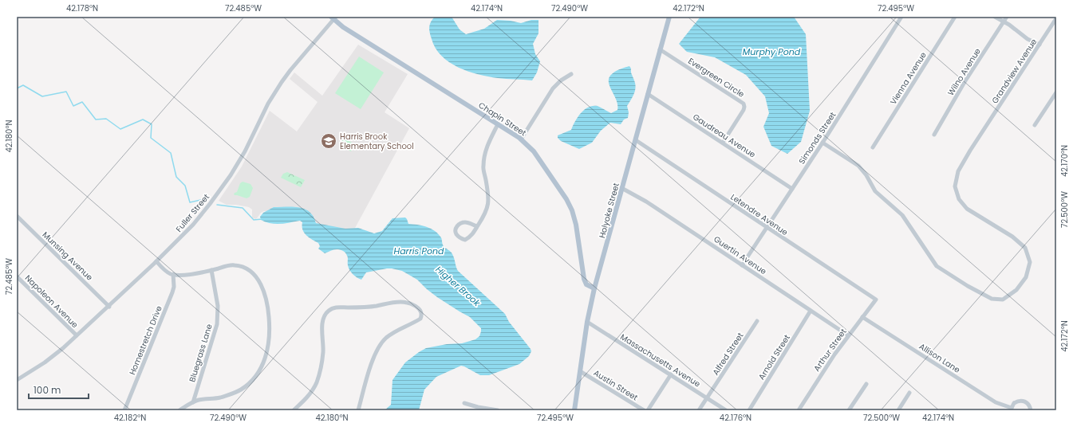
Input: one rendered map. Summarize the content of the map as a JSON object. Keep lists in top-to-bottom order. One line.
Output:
{"streets":{"main road":["Chapin Street","Holyoke Street"],"street":["Grandview Avenue","Wilno Avenue","Evergreen Circle","Vienna Avenue","Gaudreau Avenue","Simonds Street","Fuller Street","Letendre Avenue","Guertin Avenue","Munsing Avenue","Napoleon Avenue","Homestretch Drive","Arthur Street","Bluegrass Lane","Alfred Street","Arnold Street","Allison Lane","Massachusetts Avenue","Austin Street"]},"crossings":[["Grandview Avenue","Simonds Street"],["Evergreen Circle","Gaudreau Avenue"],["Evergreen Circle","Holyoke Street"],["Chapin Street","Holyoke Street"],["Chapin Street","Fuller Street"],["Gaudreau Avenue","Simonds Street"],["Gaudreau Avenue","Holyoke Street"],["Simonds Street","Letendre Avenue"],["Simonds Street","Guertin Avenue"],["Holyoke Street","Letendre Avenue"],["Holyoke Street","Guertin Avenue"],["Holyoke Street","Massachusetts Avenue"],["Holyoke Street","Austin Street"],["Fuller Street","Munsing Avenue"],["Fuller Street","Napoleon Avenue"],["Letendre Avenue","Arthur Street"],["Guertin Avenue","Arthur Street"],["Guertin Avenue","Arnold Street"],["Arthur Street","Allison Lane"],["Alfred Street","Massachusetts Avenue"]],"water":["Murphy Pond","Harris Pond","Higher Brook"],"places":{"school or university":["Harris Brook Elementary School"]},"scale_bar":"100 m","coordinates":["42.178°N","72.485°W","42.174°N","72.490°W","42.172°N","72.495°W","42.180°N","42.170°N","72.500°W","42.182°N","42.176°N"]}
